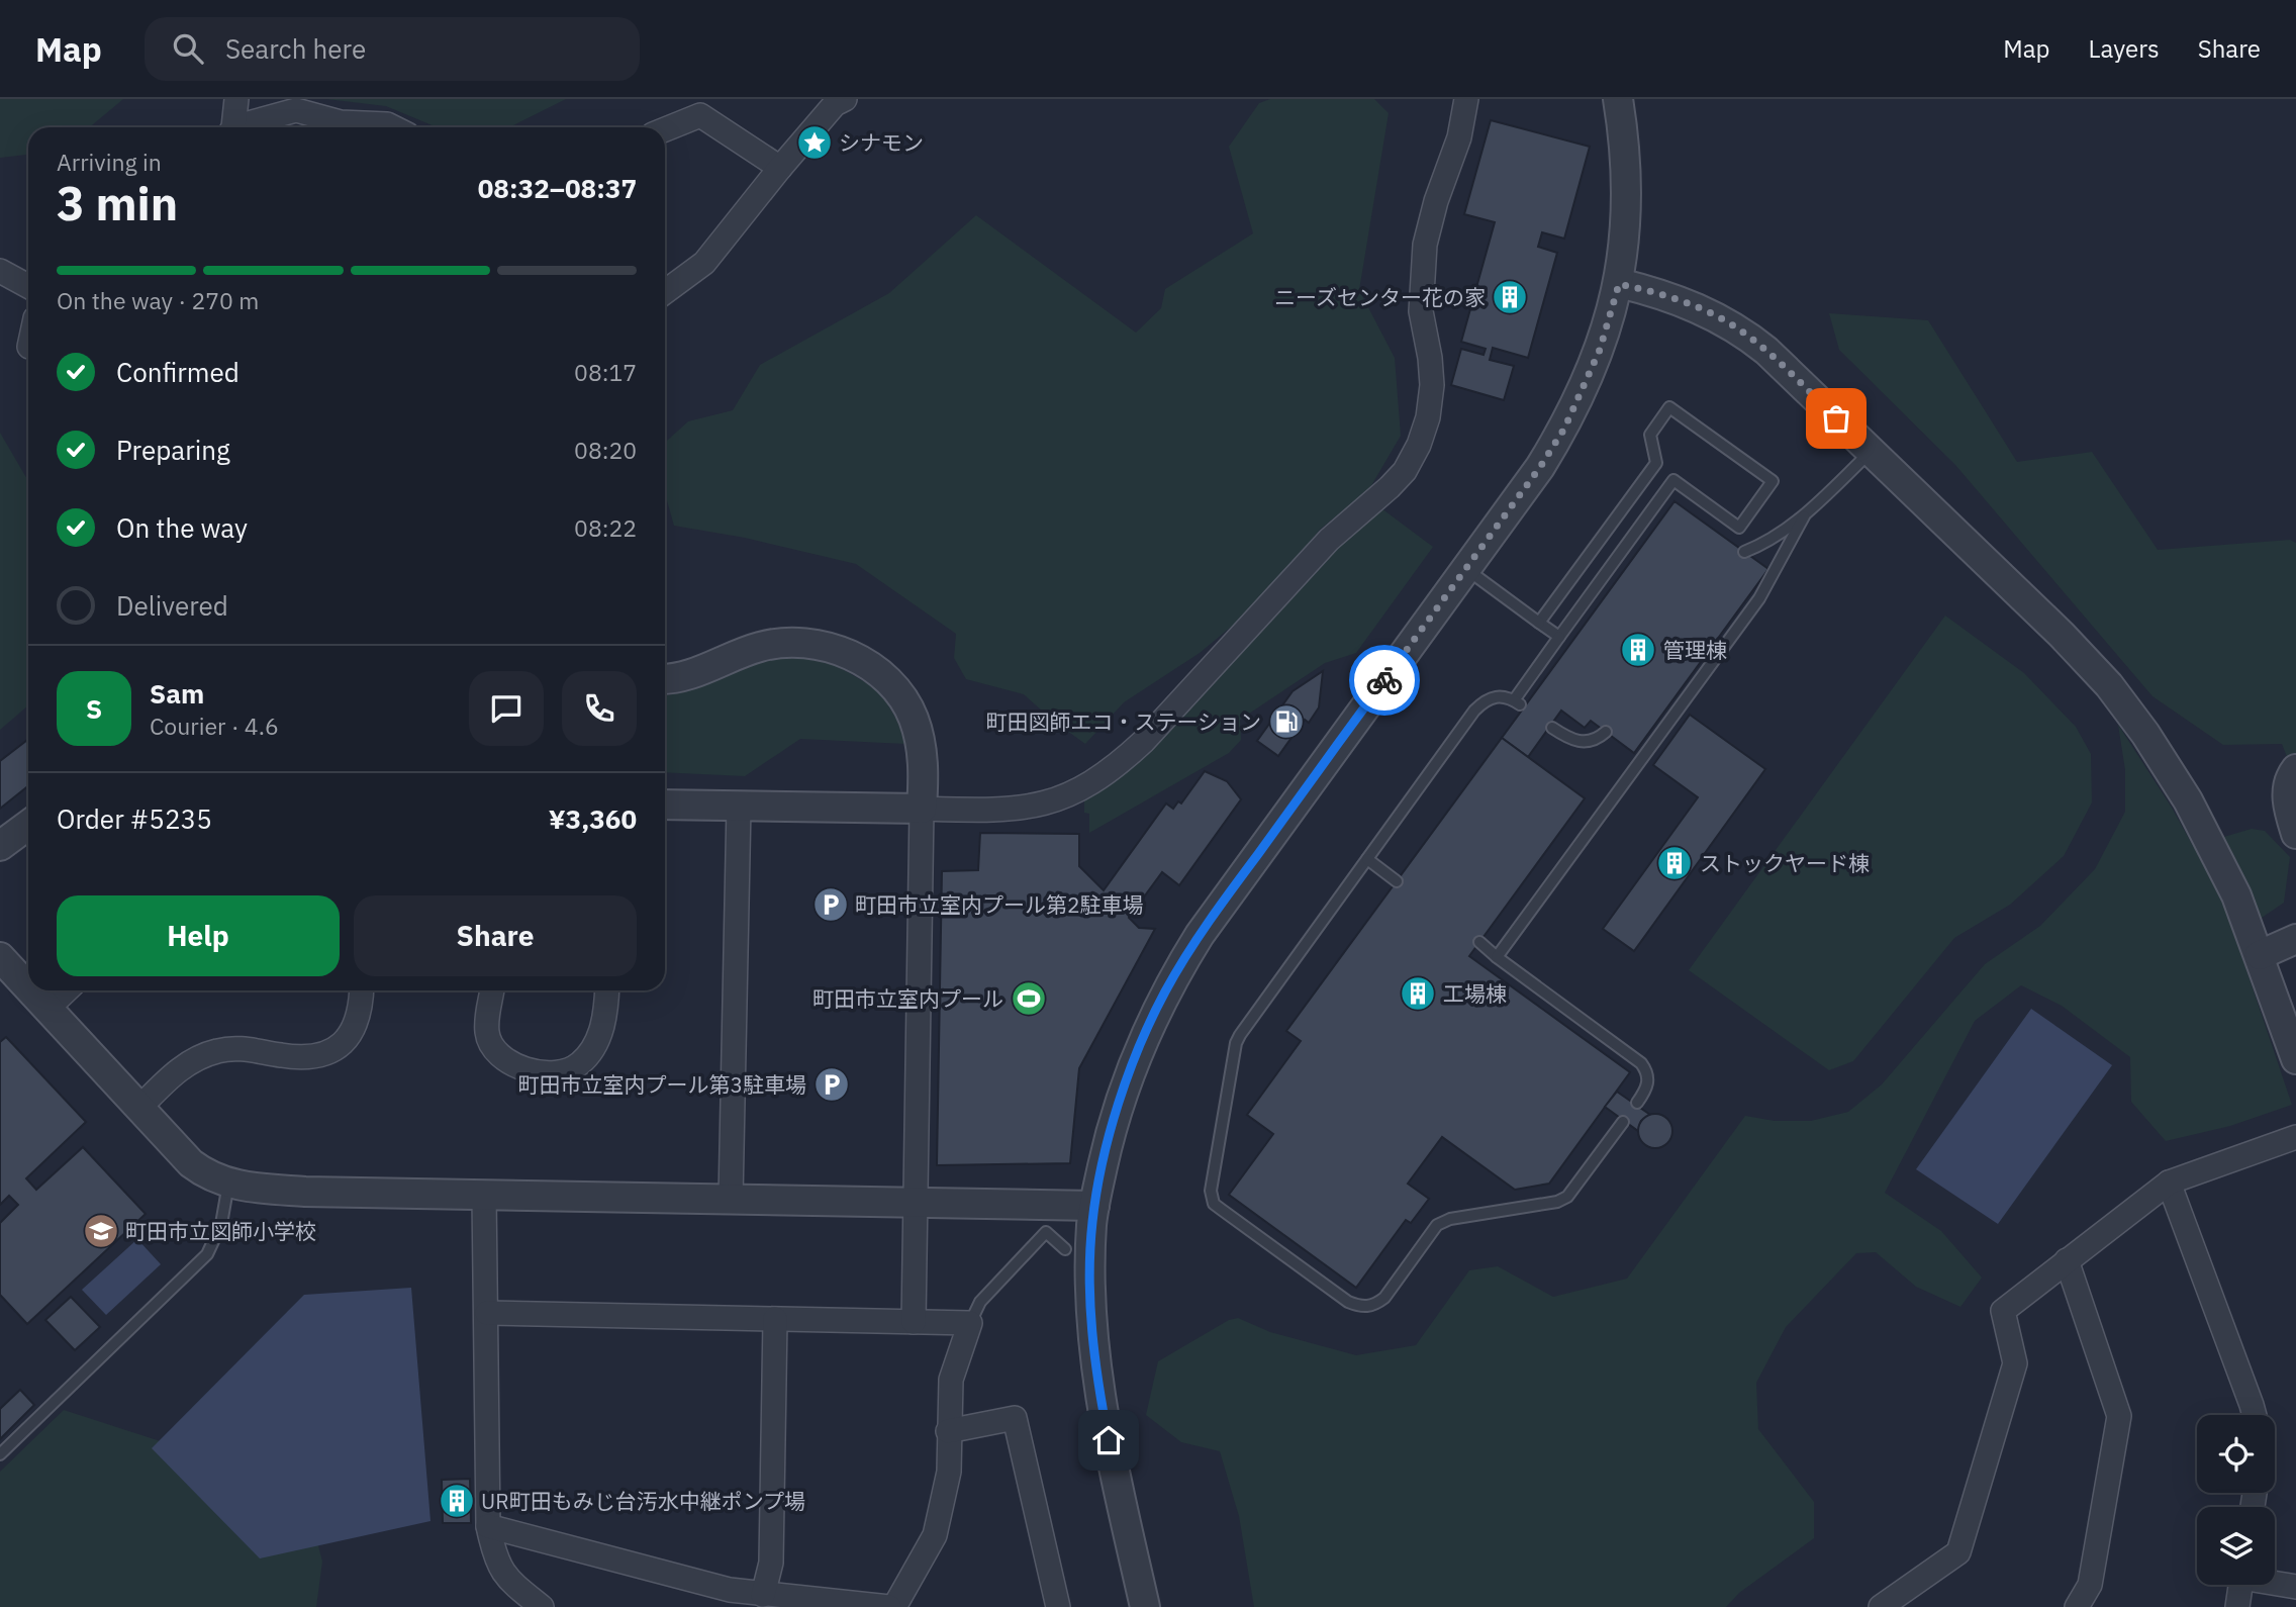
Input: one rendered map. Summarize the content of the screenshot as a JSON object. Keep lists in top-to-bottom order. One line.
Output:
{"places":{"place":["シナモン"],"building":["ニーズセンター花の家","管理棟","ストックヤード棟","工場棟","UR町田もみじ台汚水中継ポンプ場"],"fuel station":["町田図師エコ・ステーション"],"parking":["町田市立室内プール第2駐車場","町田市立室内プール第3駐車場"],"sports":["町田市立室内プール"],"school or university":["町田市立図師小学校"]},"page":{"header":"Map","search":"Search here","nav":["Map","Layers","Share"],"heading":["3 min","Arriving in","08:32–08:37"],"panel":["Sam","Courier · 4.6","Order #5235","¥3,360"],"bar":"On the way · 270 m","list":[["Confirmed","08:17"],["Preparing","08:20"],["On the way","08:22"],"Delivered"],"round":"S","buttons":["Help","Share"]}}
